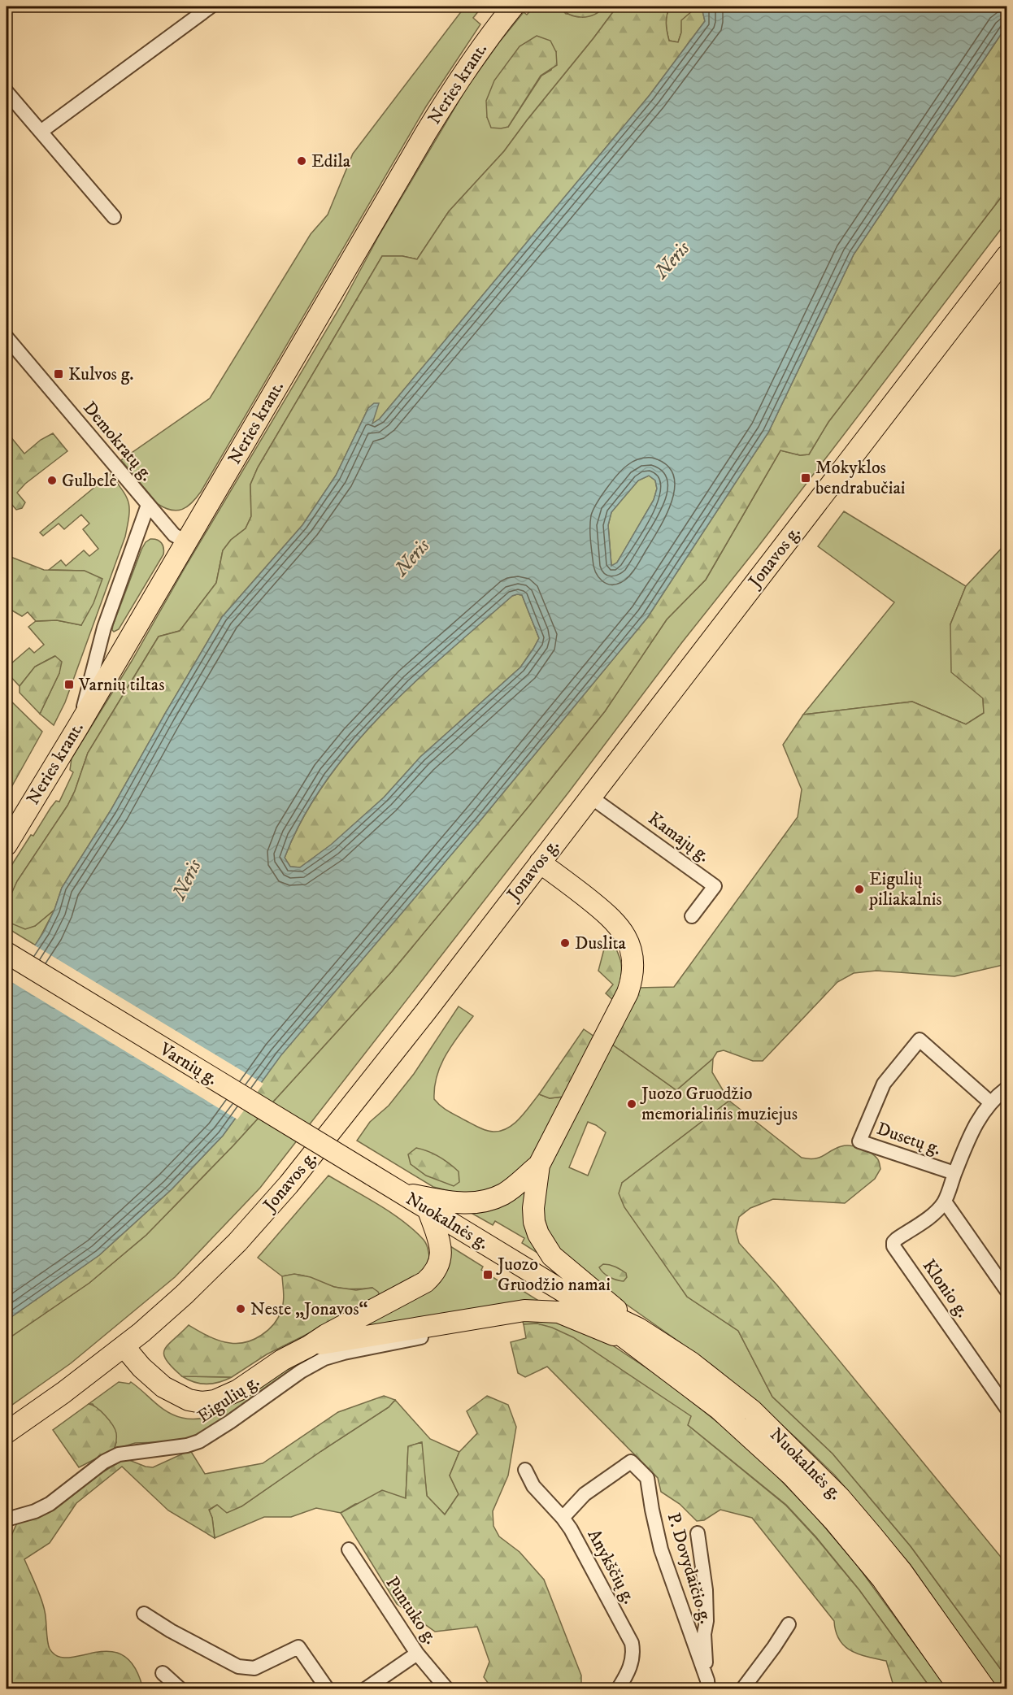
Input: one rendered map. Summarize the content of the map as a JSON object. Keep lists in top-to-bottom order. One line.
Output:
{"streets":{"main road":["Neries krant.","Jonavos g.","Varnių g.","Nuokalnės g."],"street":["Demokratų g.","Kamajų g.","Dusetų g.","Klonio g.","Eigulių g.","Anykščių g.","P. Dovydaičio g.","Puntuko g."]},"crossings":[["Neries krant.","Demokratų g."],["Jonavos g.","Kamajų g."],["Varnių g.","Nuokalnės g."],["Anykščių g.","P. Dovydaičio g."]],"water":["Neris"],"places":{"other":["Edila","Gulbelė","Eigulių piliakalnis","Duslita","Juozo Gruodžio memorialinis muziejus","Neste „Jonavos“"],"transit":["Kulvos g.","Mokyklos bendrabučiai","Varnių tiltas","Juozo Gruodžio namai"]}}
